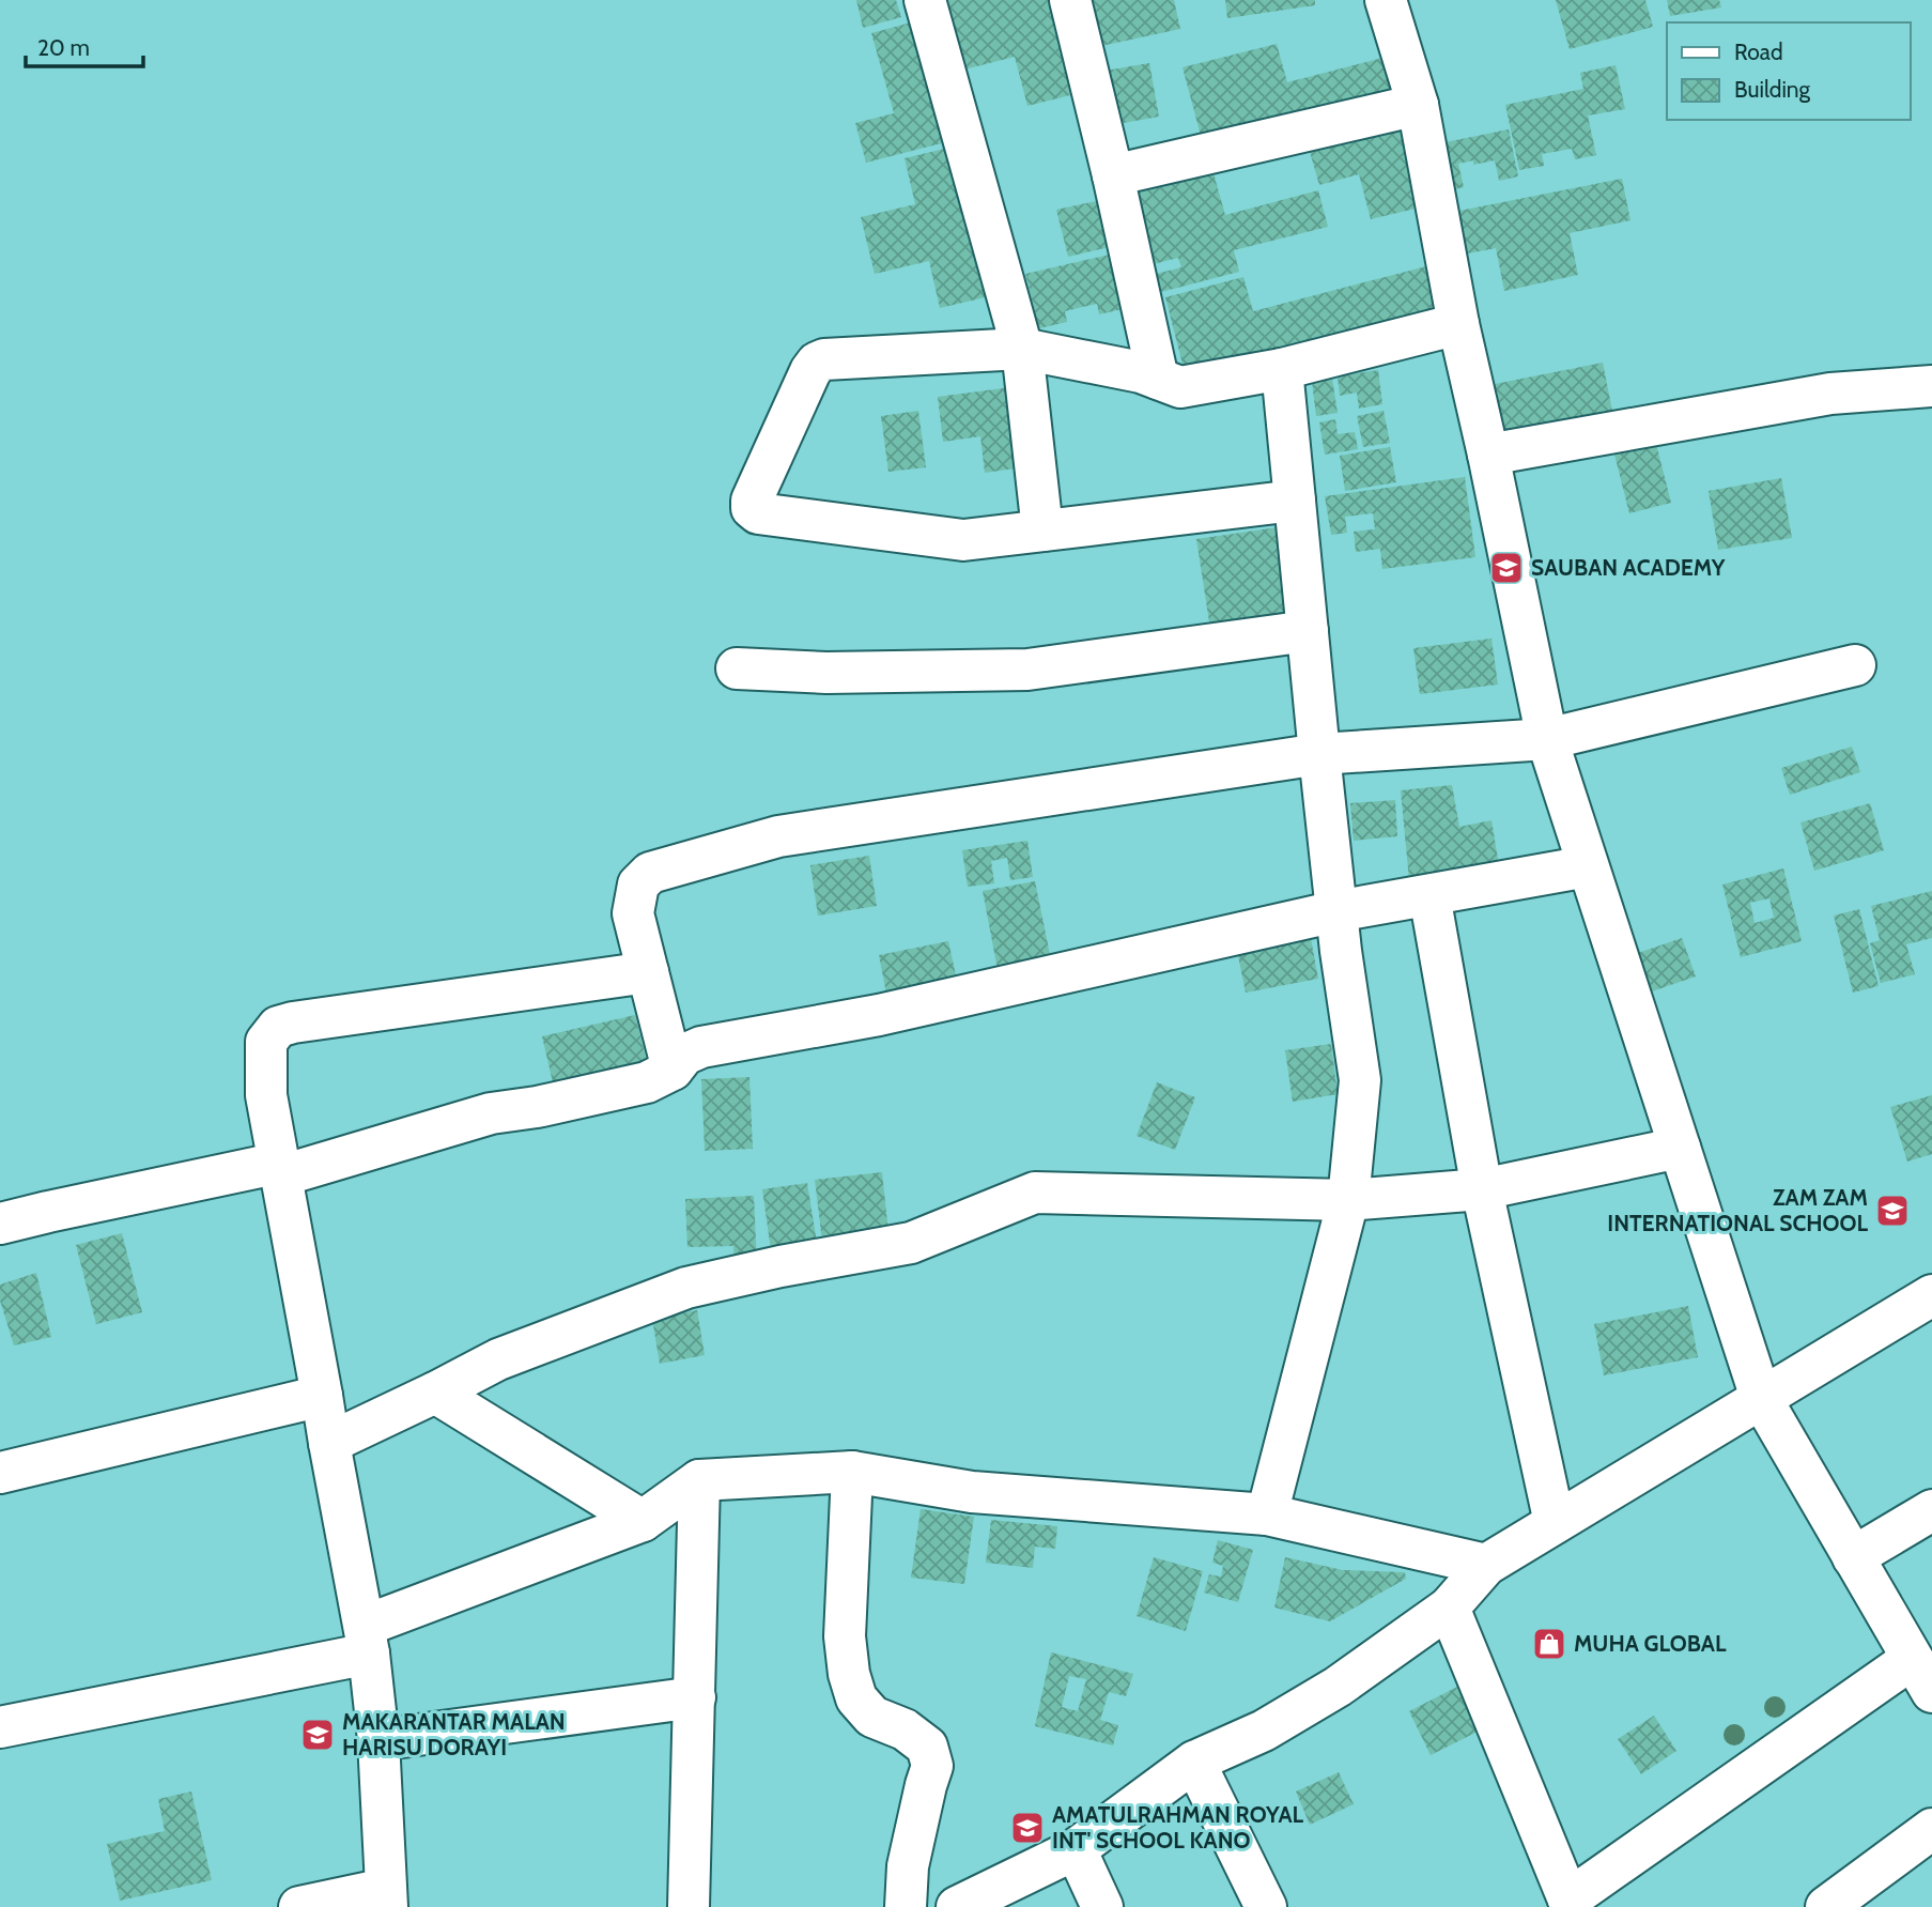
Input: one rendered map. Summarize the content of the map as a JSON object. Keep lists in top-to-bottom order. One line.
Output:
{"places":{"school or university":["SAUBAN ACADEMY","ZAM ZAM INTERNATIONAL SCHOOL","MAKARANTAR MALAN HARISU DORAYI","AMATULRAHMAN ROYAL INT' SCHOOL KANO"],"shop":["MUHA GLOBAL"]},"legend":["Road","Building"],"scale_bar":"20 m"}
